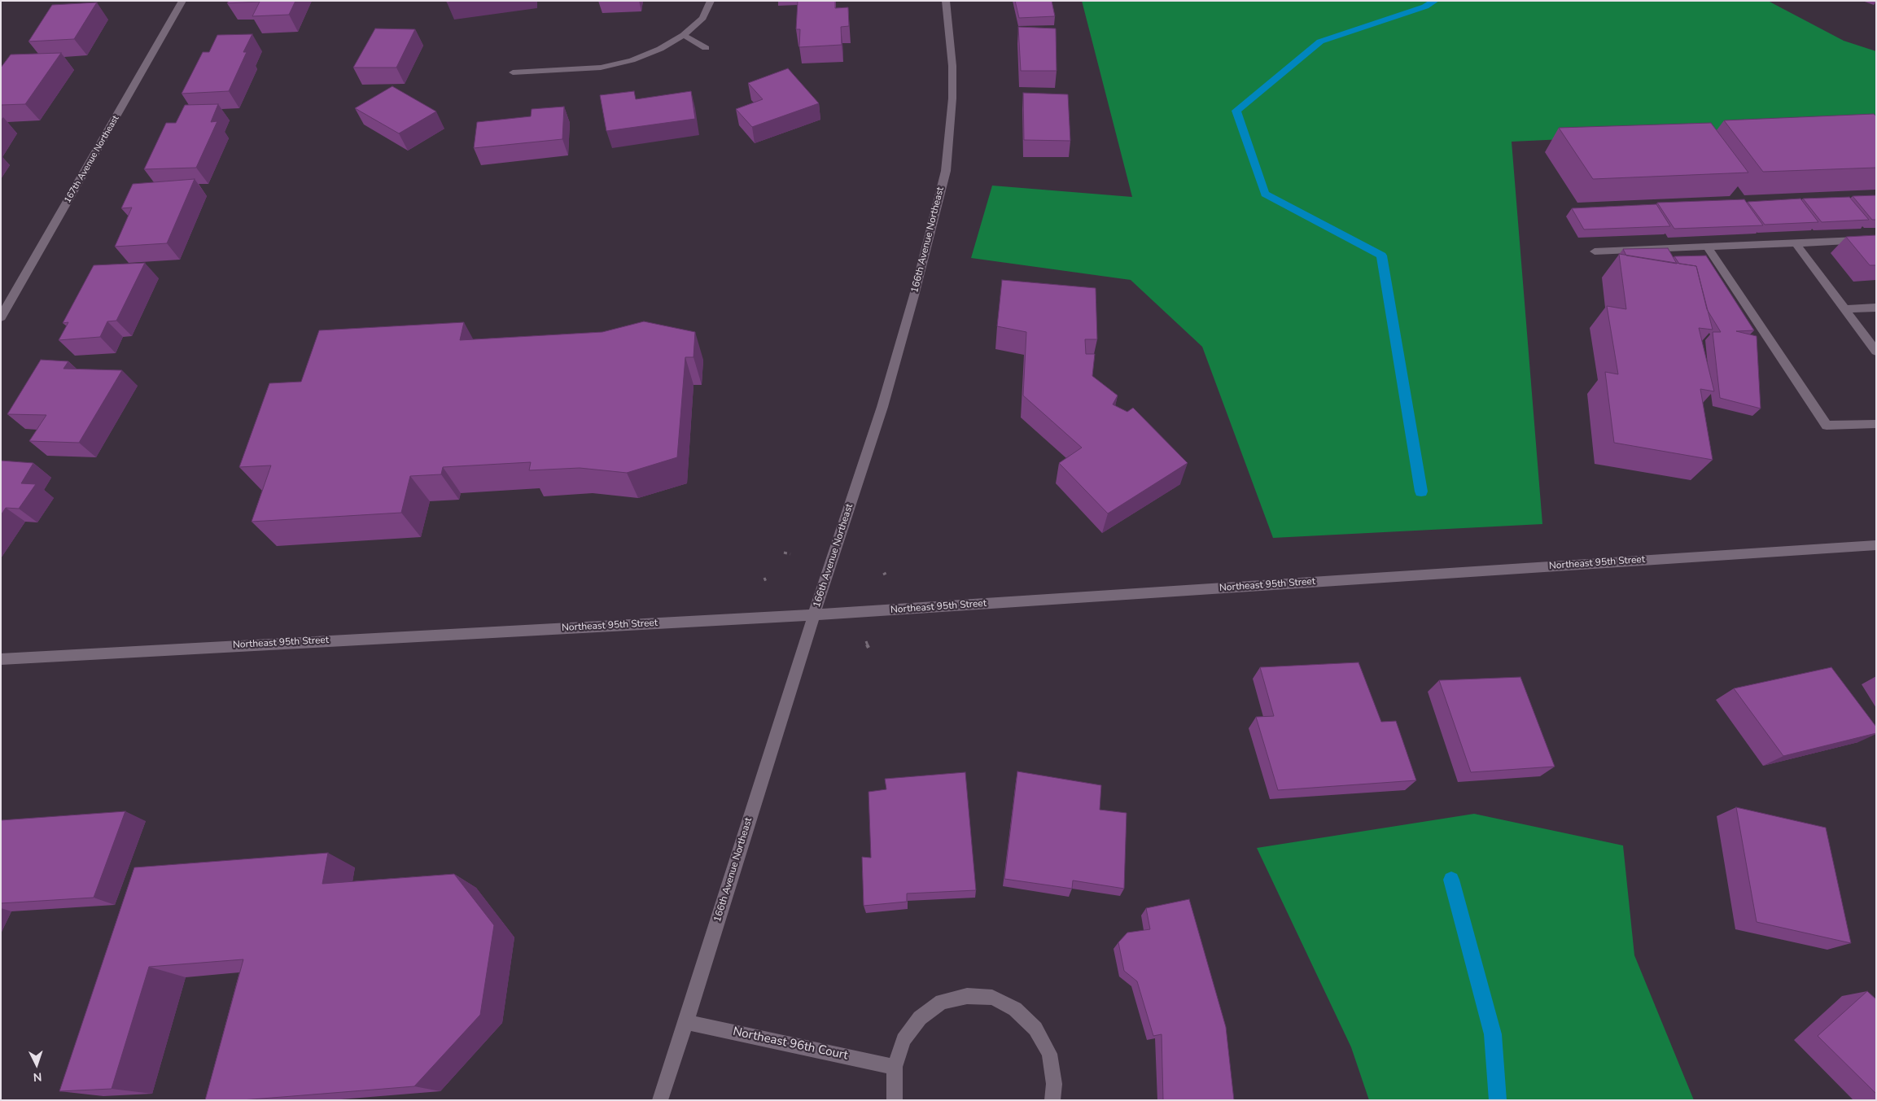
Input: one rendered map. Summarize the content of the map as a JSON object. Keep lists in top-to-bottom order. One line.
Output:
{"streets":{"street":["167th Avenue Northeast","166th Avenue Northeast","Northeast 95th Street","Northeast 96th Court"]},"crossings":[["166th Avenue Northeast","Northeast 95th Street"],["166th Avenue Northeast","Northeast 96th Court"]],"north":"bottom"}
